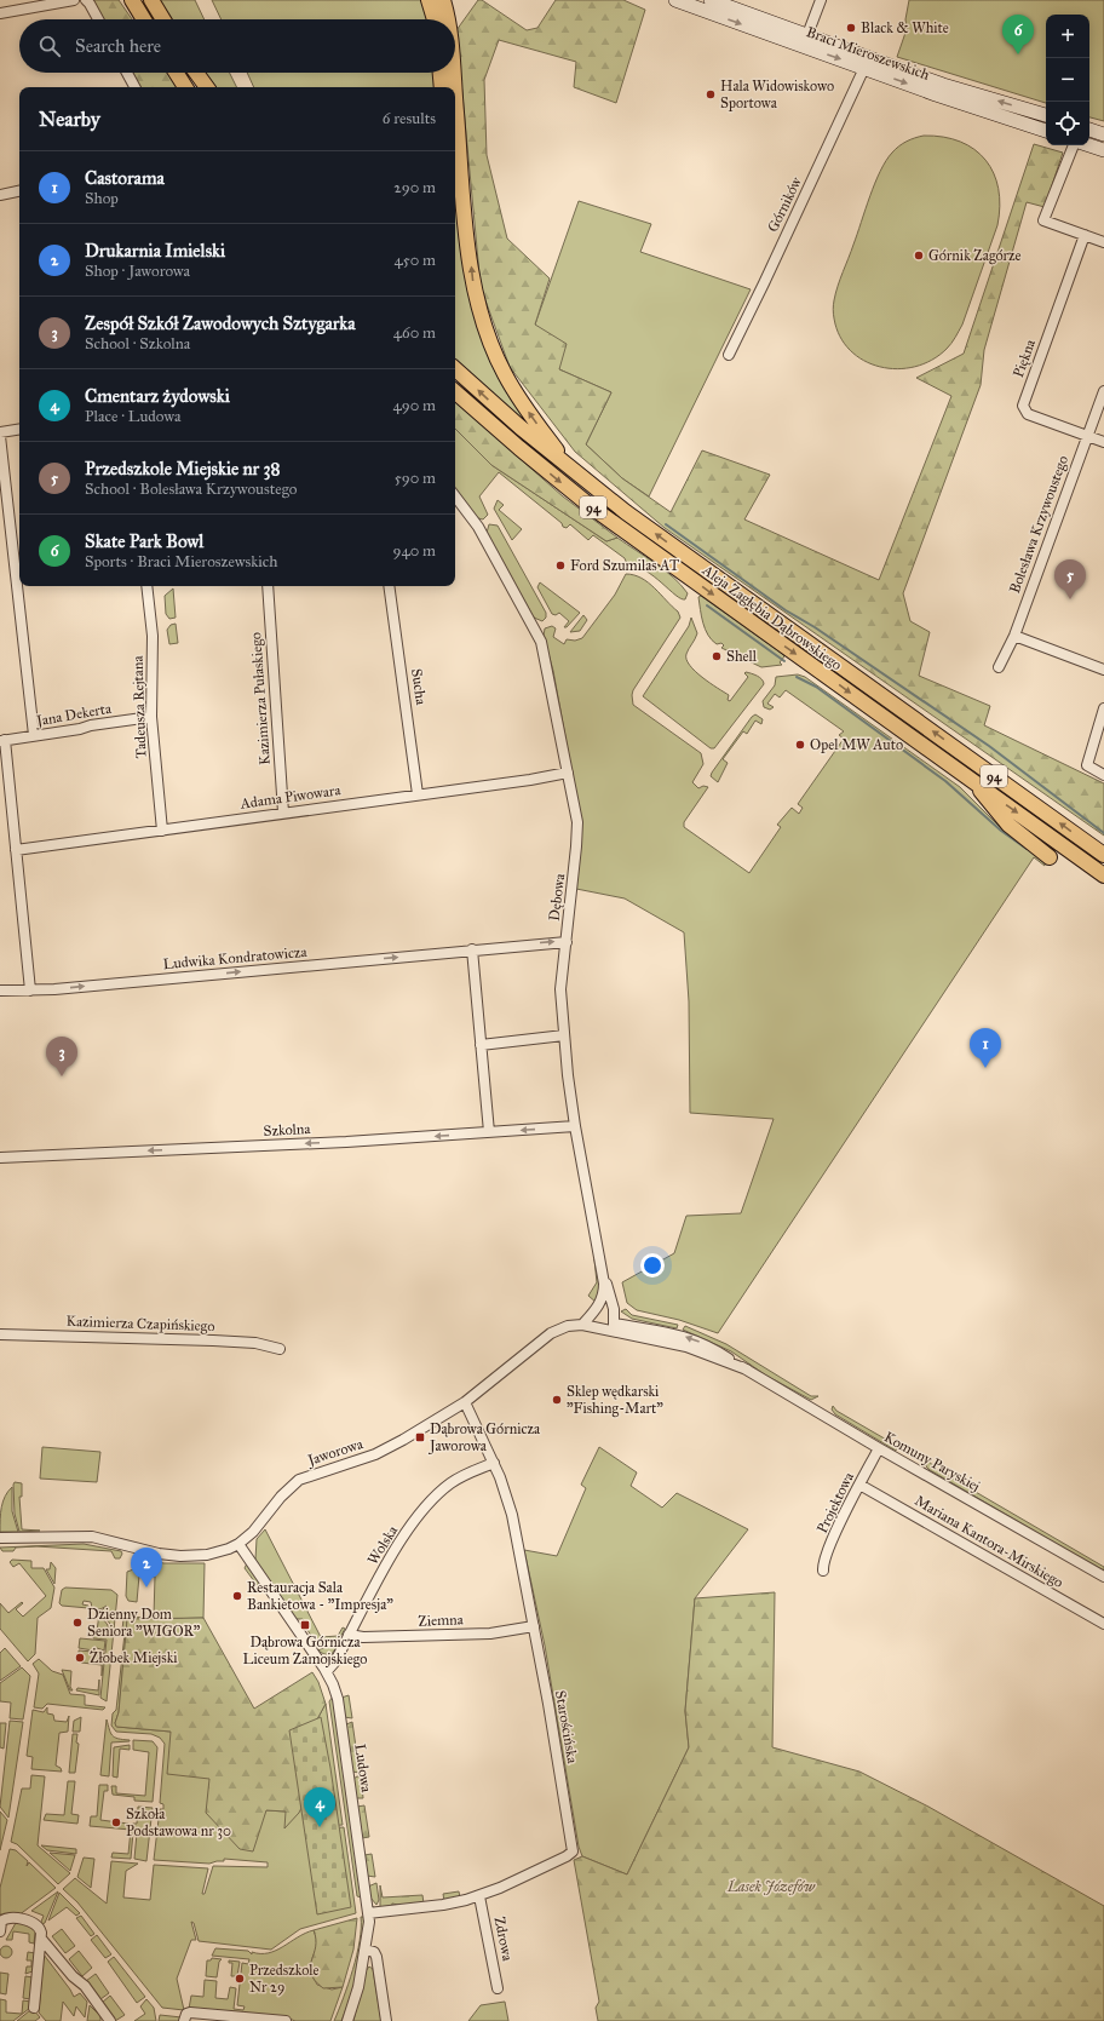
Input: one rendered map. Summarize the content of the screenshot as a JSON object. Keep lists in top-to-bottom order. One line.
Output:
{"streets":{"main road":["Braci Mieroszewskich","94","Aleja Zagłębia Dąbrowskiego"],"street":["Górników","Piękna","Bolesława Krzywoustego","Sucha","Kazimierza Pułaskiego","Tadeusza Rejtana","Jana Dekerta","Adama Piwowara","Dębowa","Ludwika Kondratowicza","Szkolna","Kazimierza Czapińskiego","Jaworowa","Komuny Paryskiej","Projektowa","Mariana Kantora-Mirskiego","Wolska","Ziemna","Starościńska","Ludowa","Zdrowa"]},"crossings":[["Braci Mieroszewskich","Górników"],["Piękna","Bolesława Krzywoustego"],["Sucha","Adama Piwowara"],["Kazimierza Pułaskiego","Adama Piwowara"],["Tadeusza Rejtana","Jana Dekerta"],["Tadeusza Rejtana","Adama Piwowara"],["Adama Piwowara","Dębowa"],["Dębowa","Ludwika Kondratowicza"],["Dębowa","Szkolna"],["Dębowa","Jaworowa"],["Jaworowa","Komuny Paryskiej"],["Jaworowa","Starościńska"],["Jaworowa","Ludowa"],["Komuny Paryskiej","Projektowa"],["Projektowa","Mariana Kantora-Mirskiego"],["Wolska","Ziemna"],["Wolska","Starościńska"],["Wolska","Ludowa"],["Ziemna","Starościńska"],["Starościńska","Ludowa"],["Starościńska","Zdrowa"]],"one_way":["Ludwika Kondratowicza","Szkolna"],"parks":["Lasek Józefów"],"places":{"other":["Black & White","Hala Widowiskowo Sportowa","Górnik Zagórze","Ford Szumilas AT","Shell","Opel MW Auto","Sklep wędkarski \"Fishing-Mart\"","Restauracja Sala Bankietowa - \"Impresja\"","Dzienny Dom Seniora \"WIGOR\"","Żłobek Miejski","Szkoła Podstawowa nr 30","Przedszkole Nr 29"],"transit":["Dąbrowa Górnicza Jaworowa","Dąbrowa Górnicza Liceum Zamojskiego"]},"page":{"map_buttons":["+","−"],"pins":["6","5","1","3","2","4"],"search":"Search here","heading":["Nearby","6 results"],"list":[{"mark":"1","name":"Castorama","note":"Shop","value":"290 m"},{"mark":"2","name":"Drukarnia Imielski","note":"Shop · Jaworowa","value":"450 m"},{"mark":"3","name":"Zespół Szkół Zawodowych Sztygarka","note":"School · Szkolna","value":"460 m"},{"mark":"4","name":"Cmentarz żydowski","note":"Place · Ludowa","value":"490 m"},{"mark":"5","name":"Przedszkole Miejskie nr 38","note":"School · Bolesława Krzywoustego","value":"590 m"},{"mark":"6","name":"Skate Park Bowl","note":"Sports · Braci Mieroszewskich","value":"940 m"}]}}
